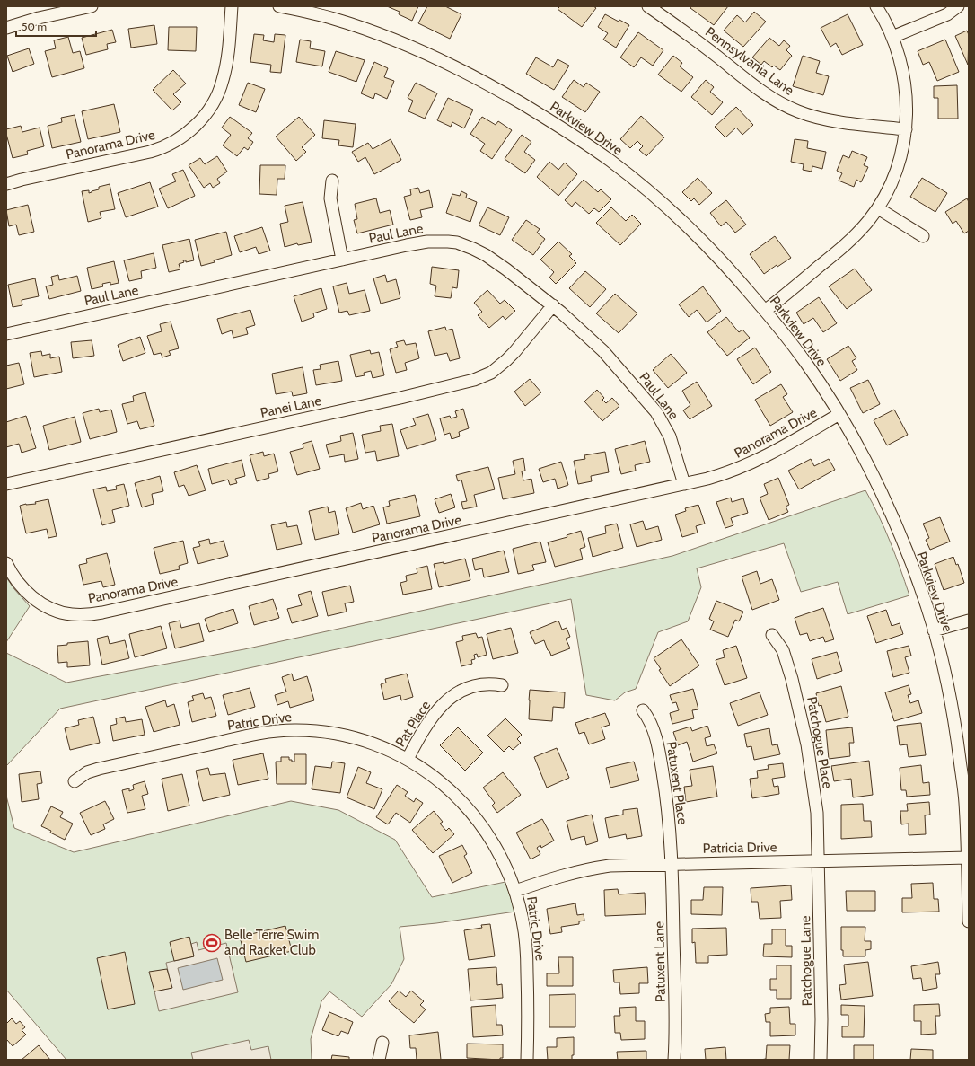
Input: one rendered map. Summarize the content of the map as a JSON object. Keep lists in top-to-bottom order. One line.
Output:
{"streets":{"street":["Pennsylvania Lane","Parkview Drive","Panorama Drive","Paul Lane","Panei Lane","Patric Drive","Pat Place","Patchogue Place","Patuxent Place","Patricia Drive","Patchogue Lane","Patuxent Lane"]},"crossings":[["Parkview Drive","Panorama Drive"],["Parkview Drive","Patricia Drive"],["Panorama Drive","Paul Lane"],["Paul Lane","Panei Lane"],["Patric Drive","Pat Place"],["Patric Drive","Patricia Drive"],["Patchogue Place","Patricia Drive"],["Patchogue Place","Patchogue Lane"],["Patuxent Place","Patricia Drive"],["Patuxent Place","Patuxent Lane"],["Patricia Drive","Patchogue Lane"],["Patricia Drive","Patuxent Lane"]],"places":{"sports":["Belle Terre Swim and Racket Club"]},"scale_bar":"50 m"}
